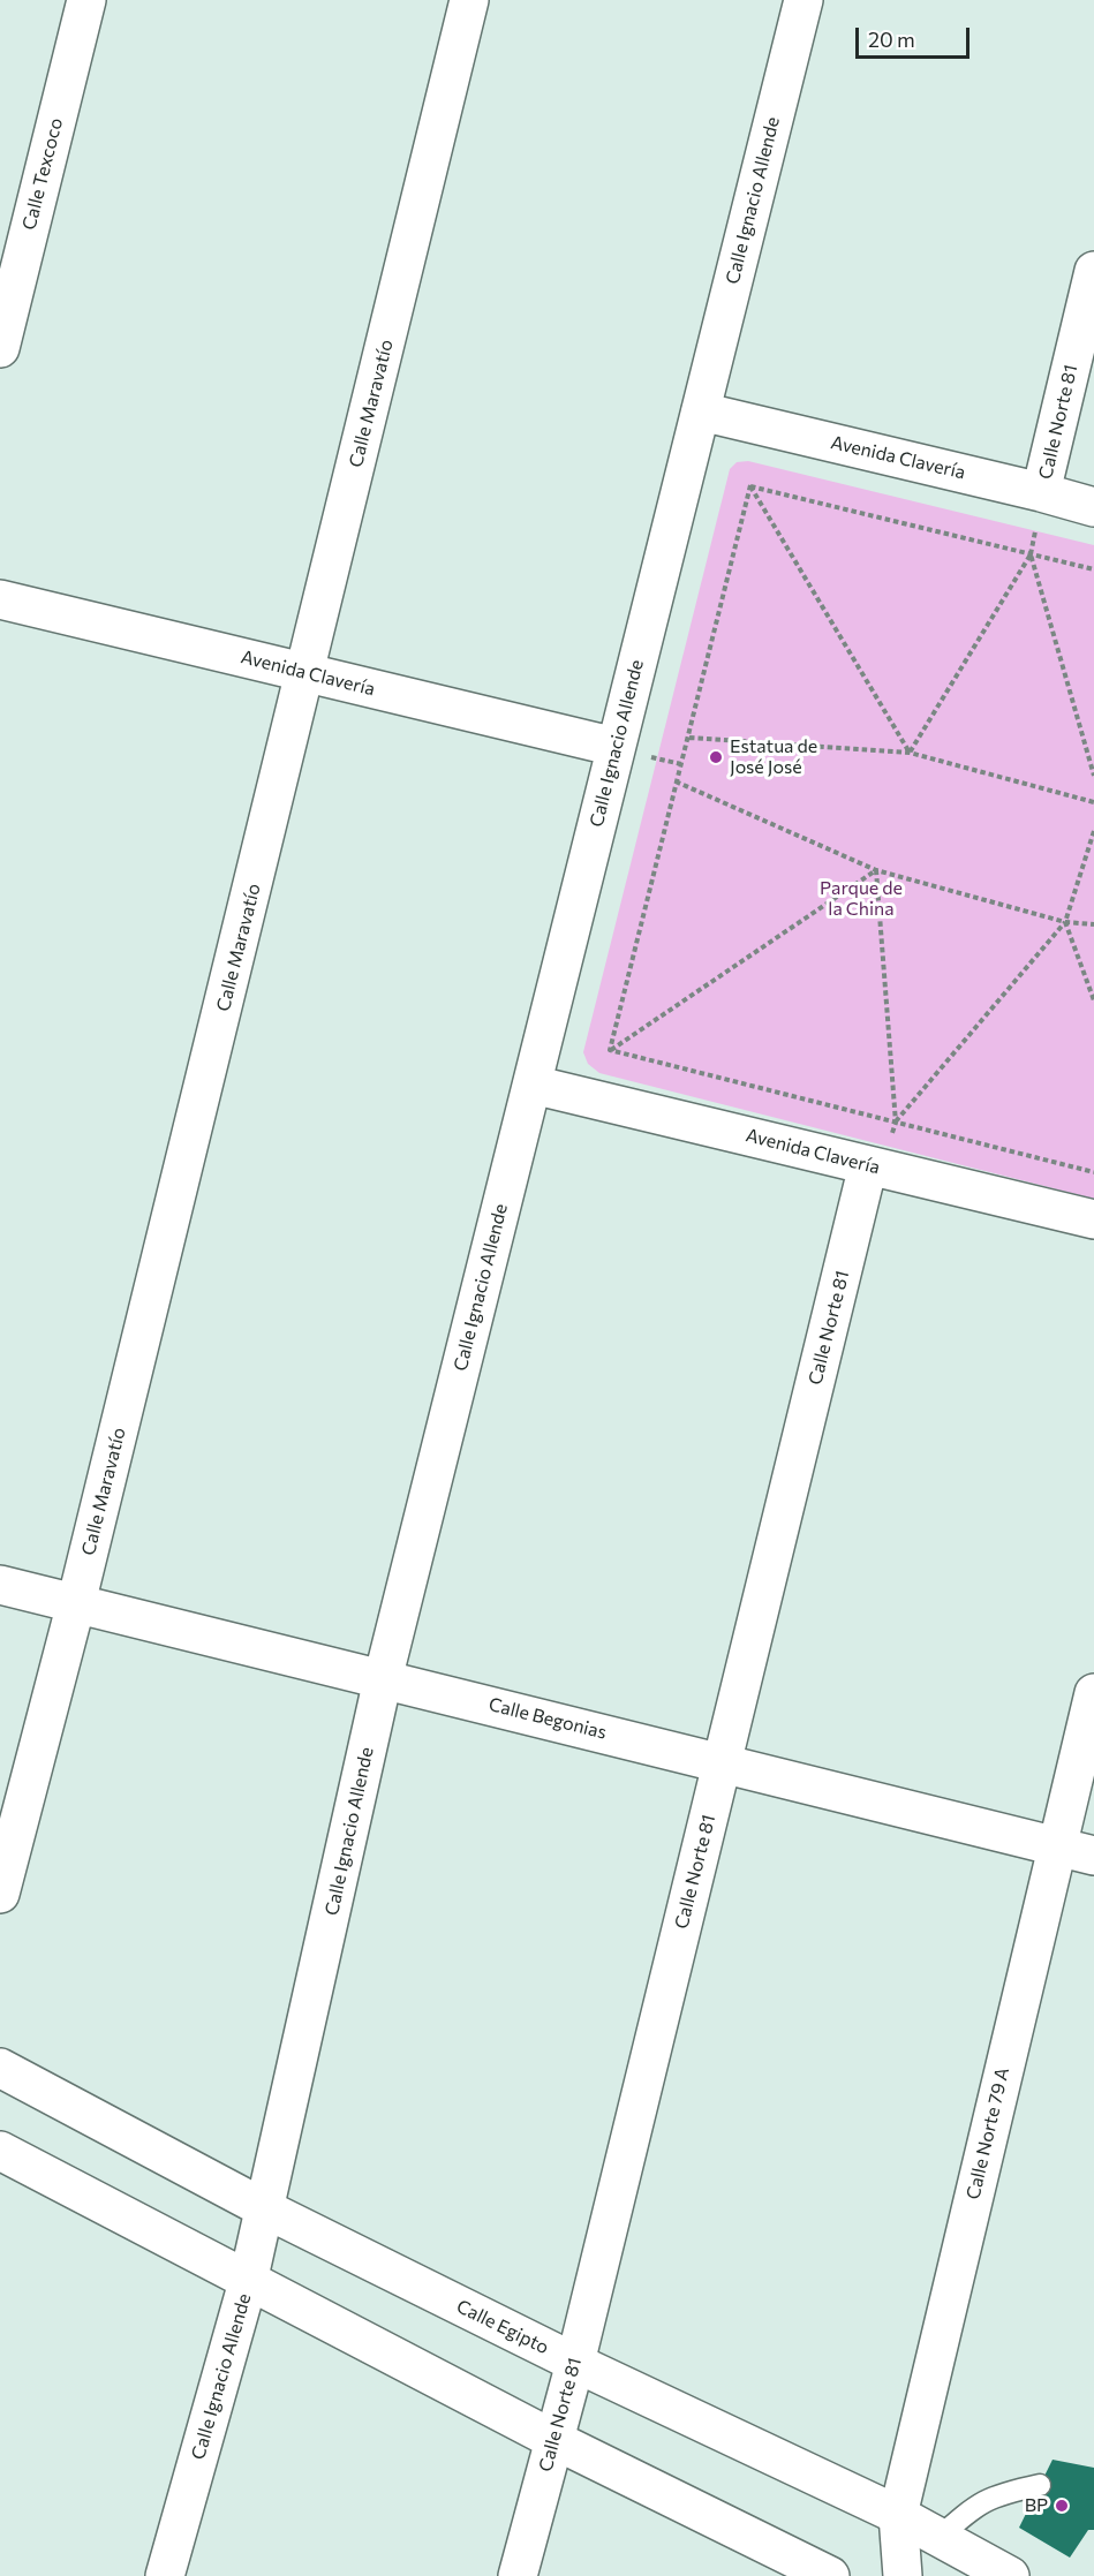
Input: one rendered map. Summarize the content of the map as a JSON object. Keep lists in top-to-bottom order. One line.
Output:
{"streets":{"street":["Calle Texcoco","Calle Ignacio Allende","Calle Maravatío","Calle Norte 81","Avenida Clavería","Calle Begonias","Calle Norte 79 A","Calle Egipto"]},"crossings":[["Calle Ignacio Allende","Avenida Clavería"],["Calle Ignacio Allende","Calle Begonias"],["Calle Ignacio Allende","Calle Egipto"],["Calle Maravatío","Avenida Clavería"],["Calle Maravatío","Calle Begonias"],["Calle Norte 81","Avenida Clavería"],["Calle Norte 81","Calle Begonias"],["Calle Norte 81","Calle Egipto"],["Calle Begonias","Calle Norte 79 A"],["Calle Norte 79 A","Calle Egipto"]],"parks":["Parque de la China"],"places":["Estatua de José José","BP"],"scale_bar":"20 m"}
